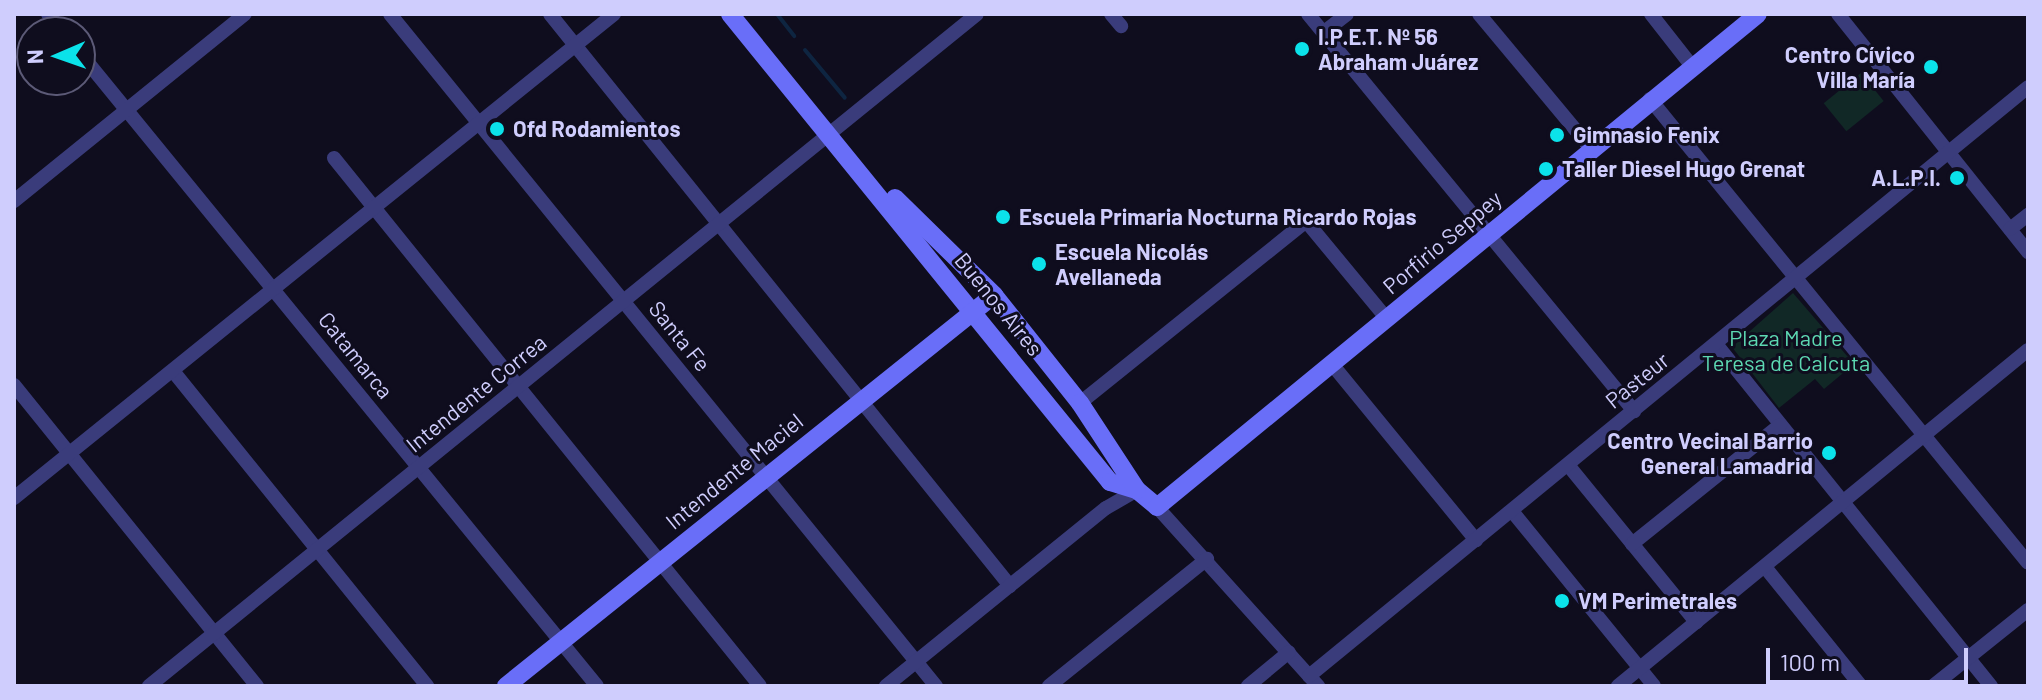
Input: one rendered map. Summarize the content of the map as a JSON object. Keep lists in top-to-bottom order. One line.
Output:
{"streets":{"main road":["Porfirio Seppey","Buenos Aires","Intendente Maciel"],"street":["Santa Fe","Catamarca","Pasteur","Intendente Correa"]},"crossings":[["Porfirio Seppey","Buenos Aires"],["Buenos Aires","Pasteur"],["Buenos Aires","Intendente Correa"],["Buenos Aires","Intendente Maciel"],["Santa Fe","Intendente Correa"],["Santa Fe","Intendente Maciel"],["Catamarca","Intendente Correa"],["Catamarca","Intendente Maciel"]],"parks":["Plaza Madre Teresa de Calcuta"],"places":["I.P.E.T. Nº 56 Abraham Juárez","Centro Cívico Villa María","Ofd Rodamientos","Gimnasio Fenix","Taller Diesel Hugo Grenat","A.L.P.I.","Escuela Primaria Nocturna Ricardo Rojas","Escuela Nicolás Avellaneda","Centro Vecinal Barrio General Lamadrid","VM Perimetrales"],"scale_bar":"100 m","north":"left"}
